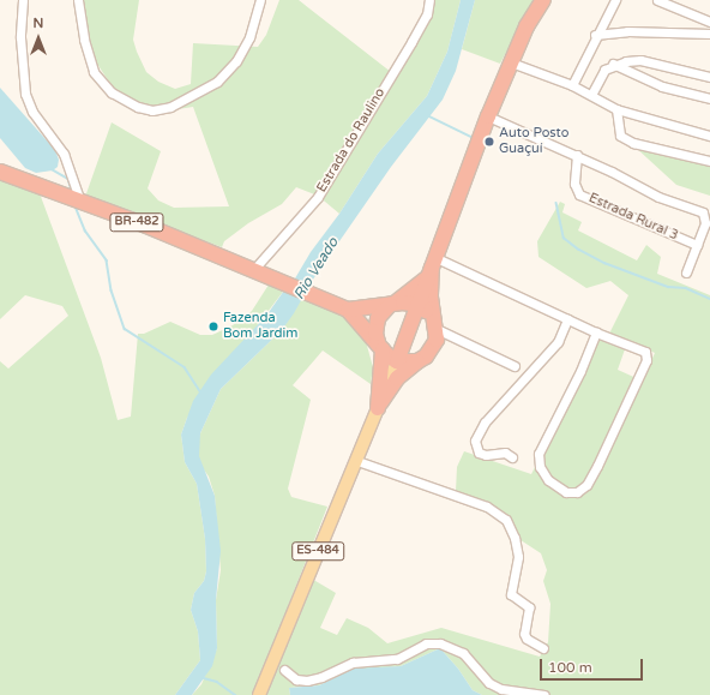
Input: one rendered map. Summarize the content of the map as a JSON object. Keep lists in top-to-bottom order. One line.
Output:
{"streets":{"highway":["BR-482","ES-484"],"street":["Estrada do Raulino","Estrada Rural 3"]},"crossings":[["Estrada do Raulino","BR-482"],["BR-482","ES-484"]],"water":["Rio Veado"],"places":["Auto Posto Guaçuí","Fazenda Bom Jardim"],"scale_bar":"100 m","north":"top"}
